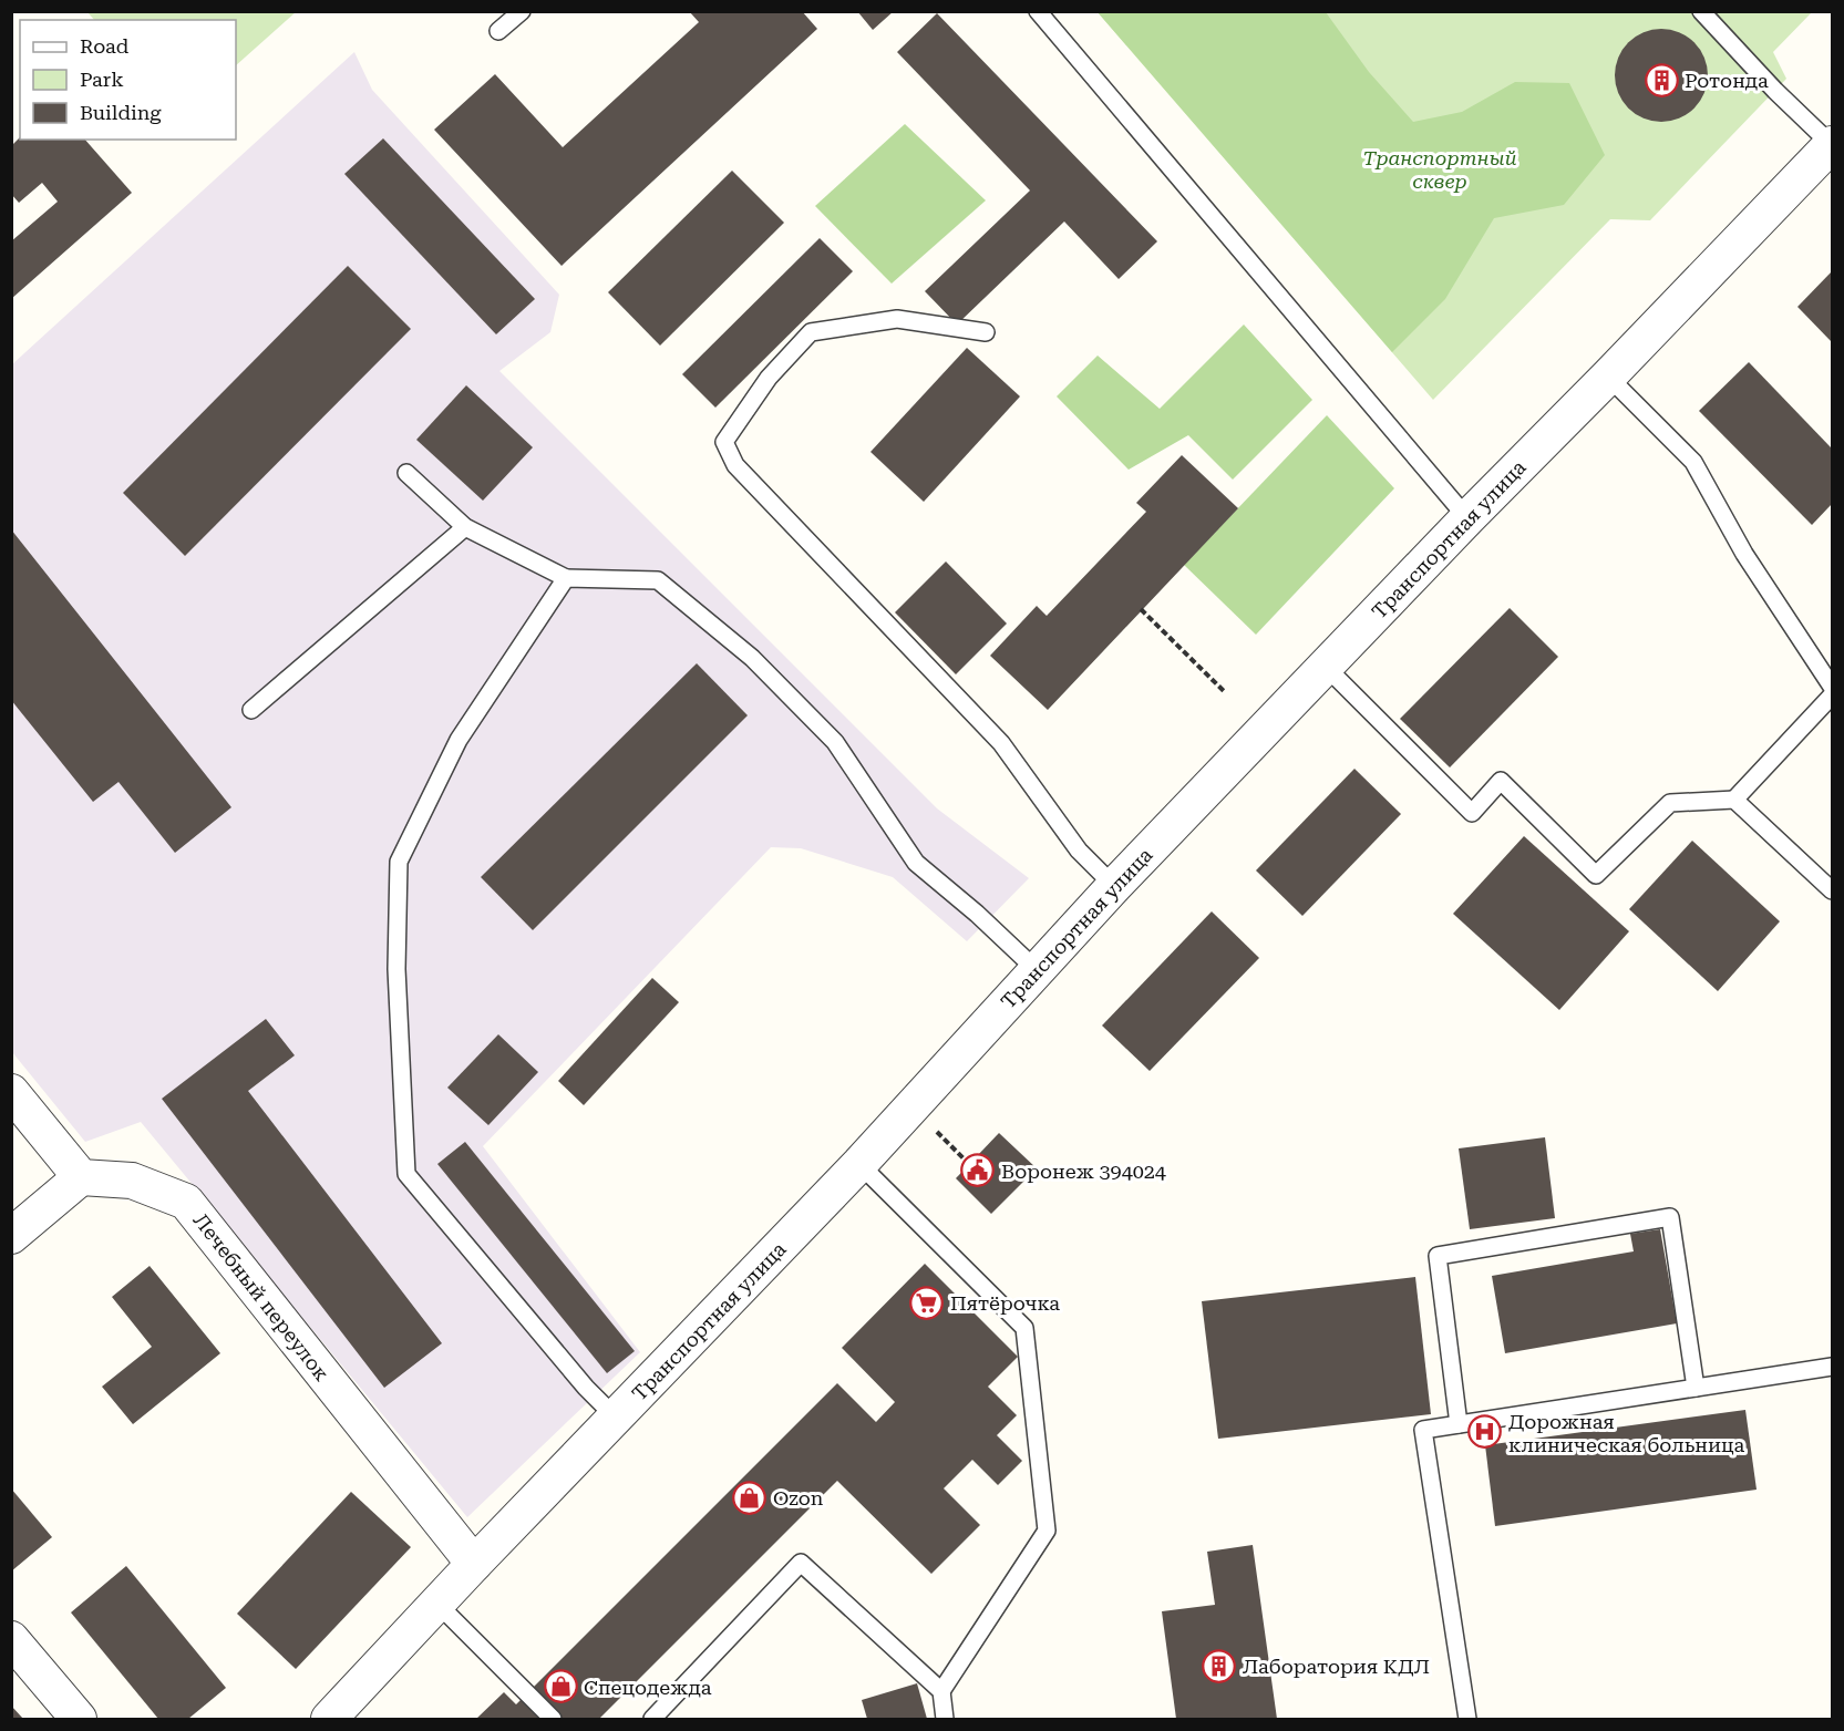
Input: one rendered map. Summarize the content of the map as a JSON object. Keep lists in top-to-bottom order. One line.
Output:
{"streets":{"street":["Транспортная улица","Лечебный переулок"]},"crossings":[["Транспортная улица","Лечебный переулок"]],"parks":["Транспортный сквер"],"places":{"building":["Ротонда","Лаборатория КДЛ"],"public building":["Воронеж 394024"],"supermarket":["Пятёрочка"],"hospital":["Дорожная клиническая больница"],"shop":["Ozon","Спецодежда"]},"legend":["Road","Park","Building"]}
